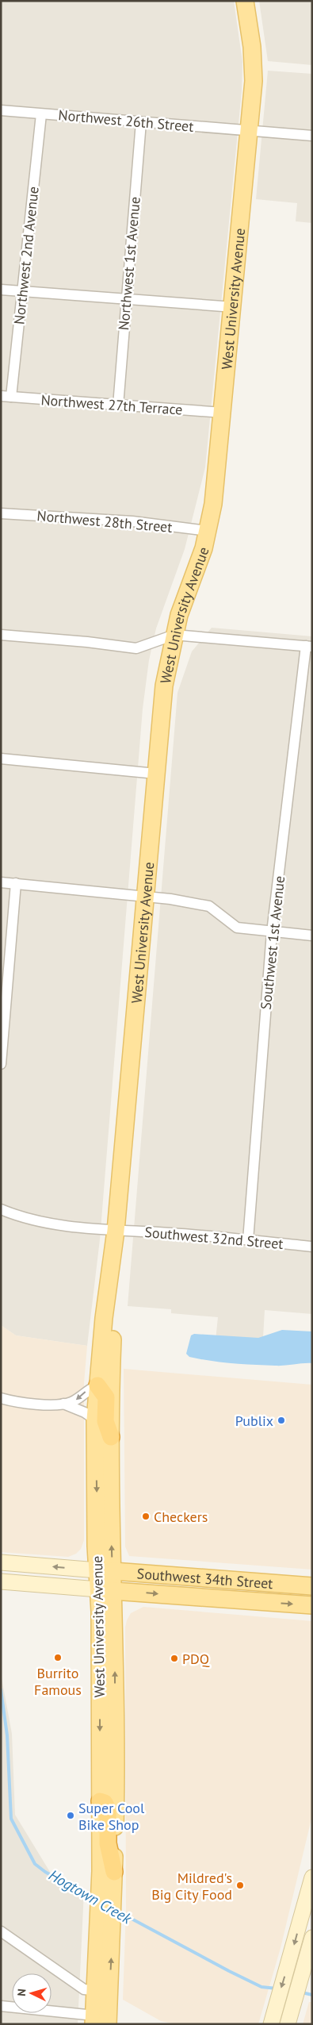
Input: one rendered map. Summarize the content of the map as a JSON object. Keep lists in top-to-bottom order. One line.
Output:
{"streets":{"main road":["West University Avenue","Southwest 34th Street"],"street":["Northwest 26th Street","Northwest 2nd Avenue","Northwest 1st Avenue","Northwest 27th Terrace","Northwest 28th Street","Southwest 1st Avenue","Southwest 32nd Street"]},"crossings":[["Northwest 26th Street","Northwest 2nd Avenue"],["Northwest 26th Street","Northwest 1st Avenue"],["Northwest 26th Street","West University Avenue"],["Northwest 2nd Avenue","Northwest 27th Terrace"],["Northwest 1st Avenue","Northwest 27th Terrace"],["West University Avenue","Northwest 27th Terrace"],["West University Avenue","Northwest 28th Street"],["West University Avenue","Southwest 32nd Street"],["West University Avenue","Southwest 34th Street"],["Southwest 1st Avenue","Southwest 32nd Street"]],"water":["Hogtown Creek"],"places":["Publix","Checkers","Burrito Famous","PDQ","Super Cool Bike Shop","Mildred's Big City Food"],"north":"left"}
